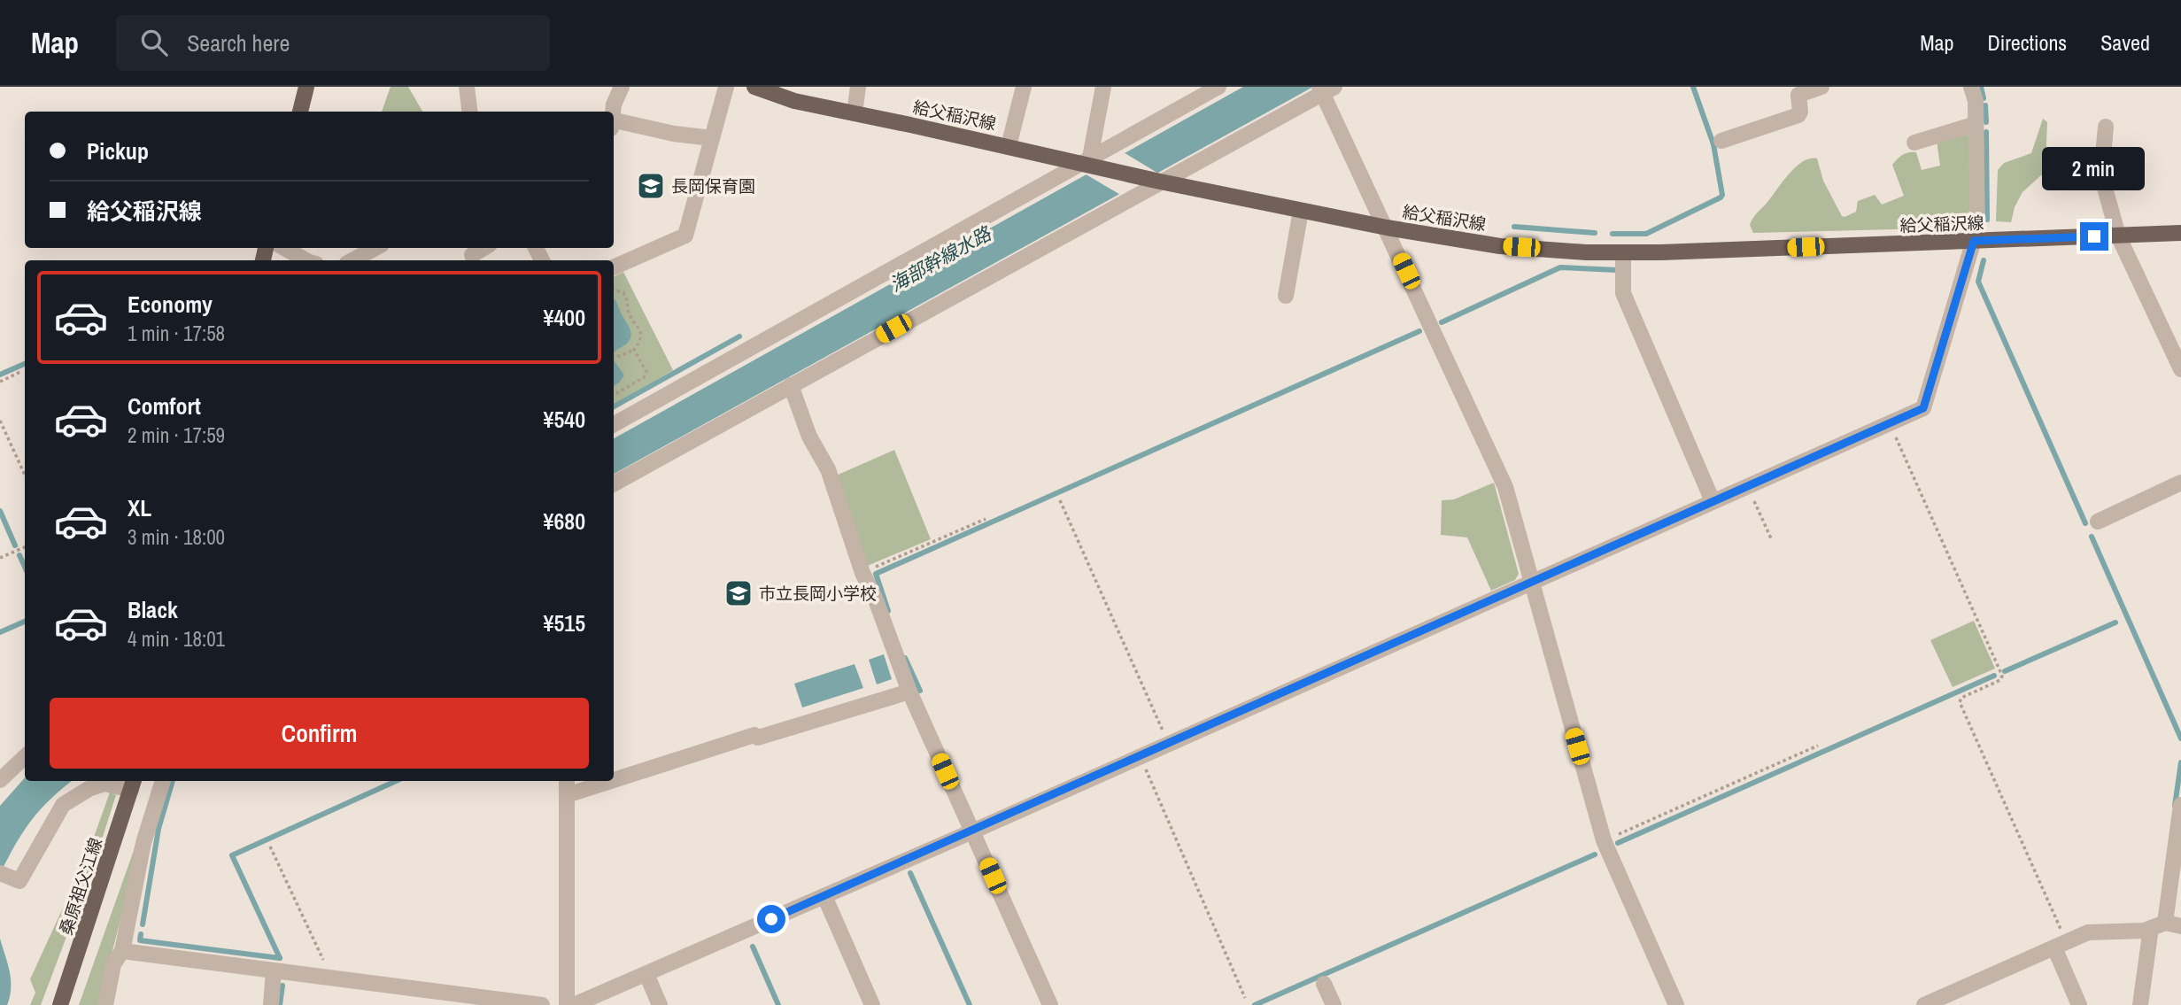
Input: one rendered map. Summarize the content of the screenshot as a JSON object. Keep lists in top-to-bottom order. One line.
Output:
{"streets":{"main road":["給父稲沢線","桑原祖父江線"]},"water":["海部幹線水路"],"places":{"school or university":["長岡保育園","市立長岡小学校"]},"page":{"header":"Map","search":"Search here","nav":["Map","Directions","Saved"],"banner":["Pickup","給父稲沢線"],"bubble":"2 min","list":[{"name":"Economy","note":"1 min · 17:58","value":"¥400"},{"name":"Comfort","note":"2 min · 17:59","value":"¥540"},{"name":"XL","note":"3 min · 18:00","value":"¥680"},{"name":"Black","note":"4 min · 18:01","value":"¥515"}],"buttons":"Confirm"}}
